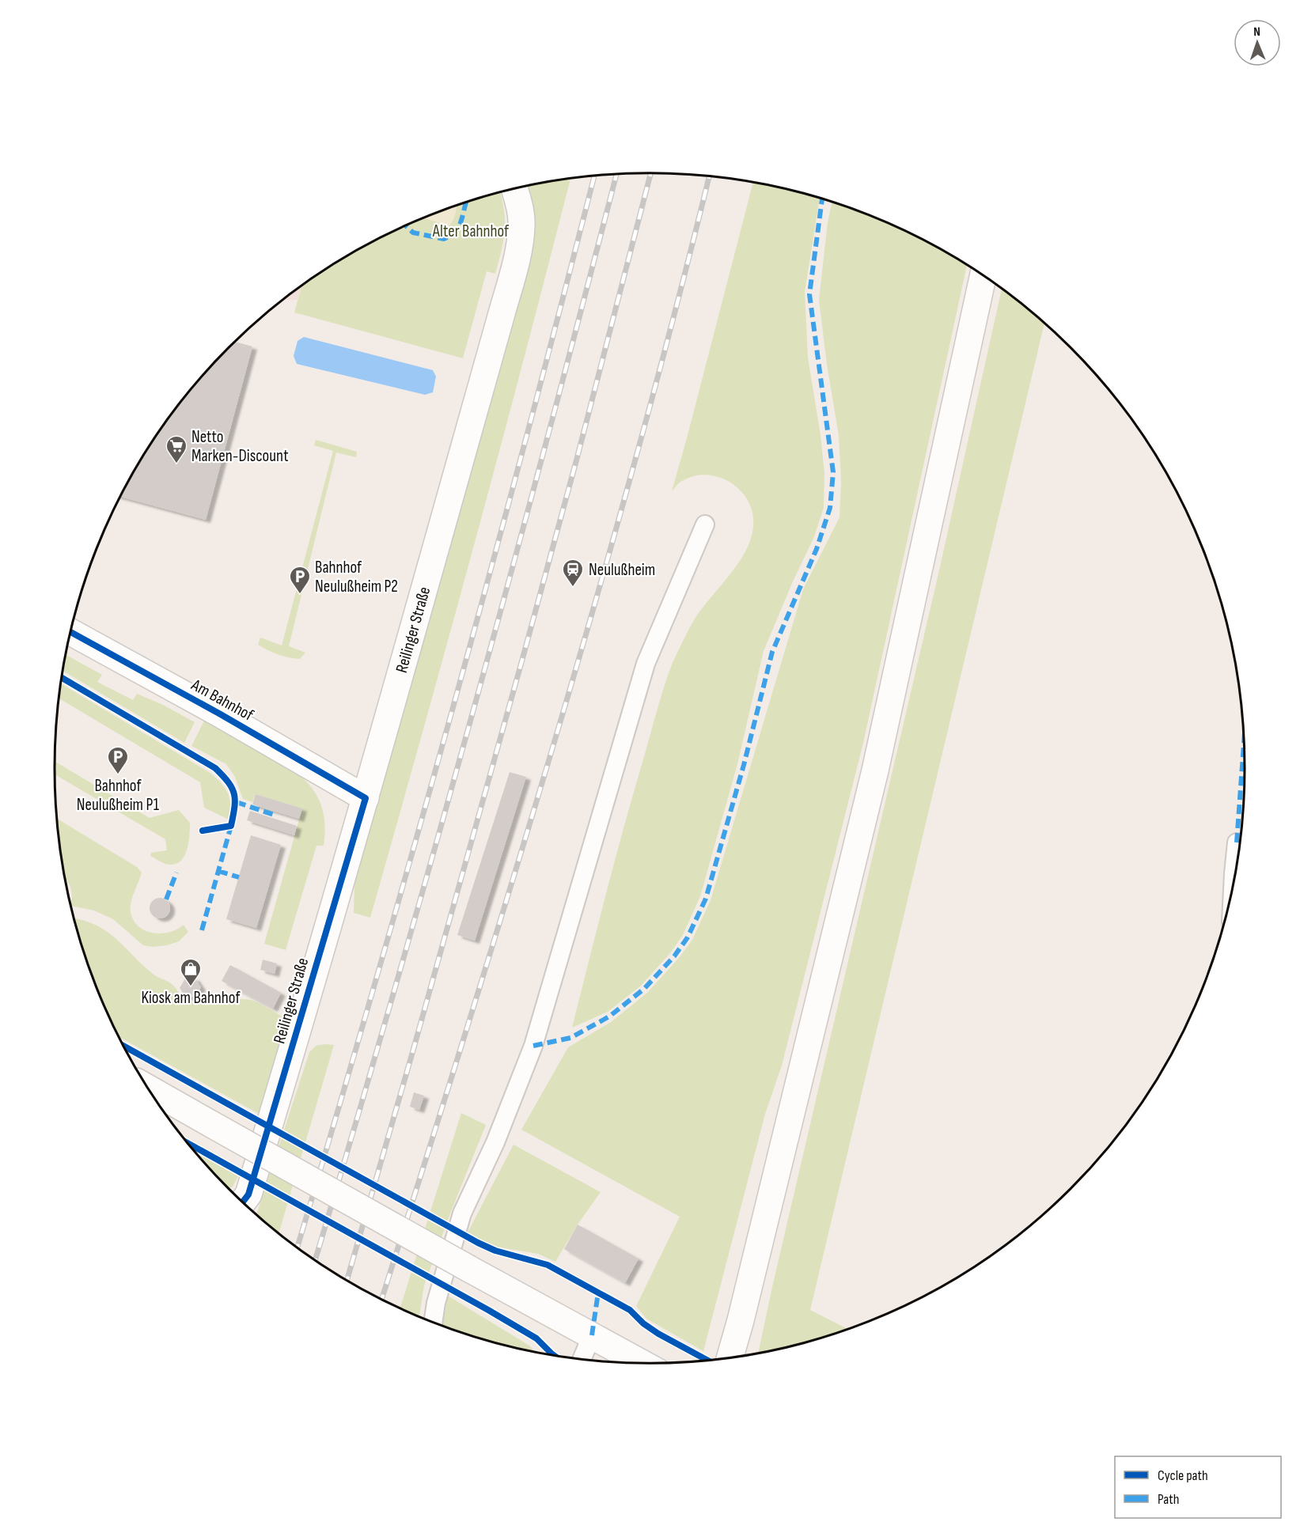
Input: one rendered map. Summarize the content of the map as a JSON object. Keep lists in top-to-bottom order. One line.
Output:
{"streets":{"street":["Reilinger Straße","Am Bahnhof"]},"crossings":[["Reilinger Straße","Am Bahnhof"]],"parks":["Alter Bahnhof"],"places":{"supermarket":["Netto Marken-Discount"],"station":["Neulußheim"],"parking":["Bahnhof Neulußheim P2","Bahnhof Neulußheim P1"],"shop":["Kiosk am Bahnhof"]},"legend":["Cycle path","Path"],"north":"top"}
